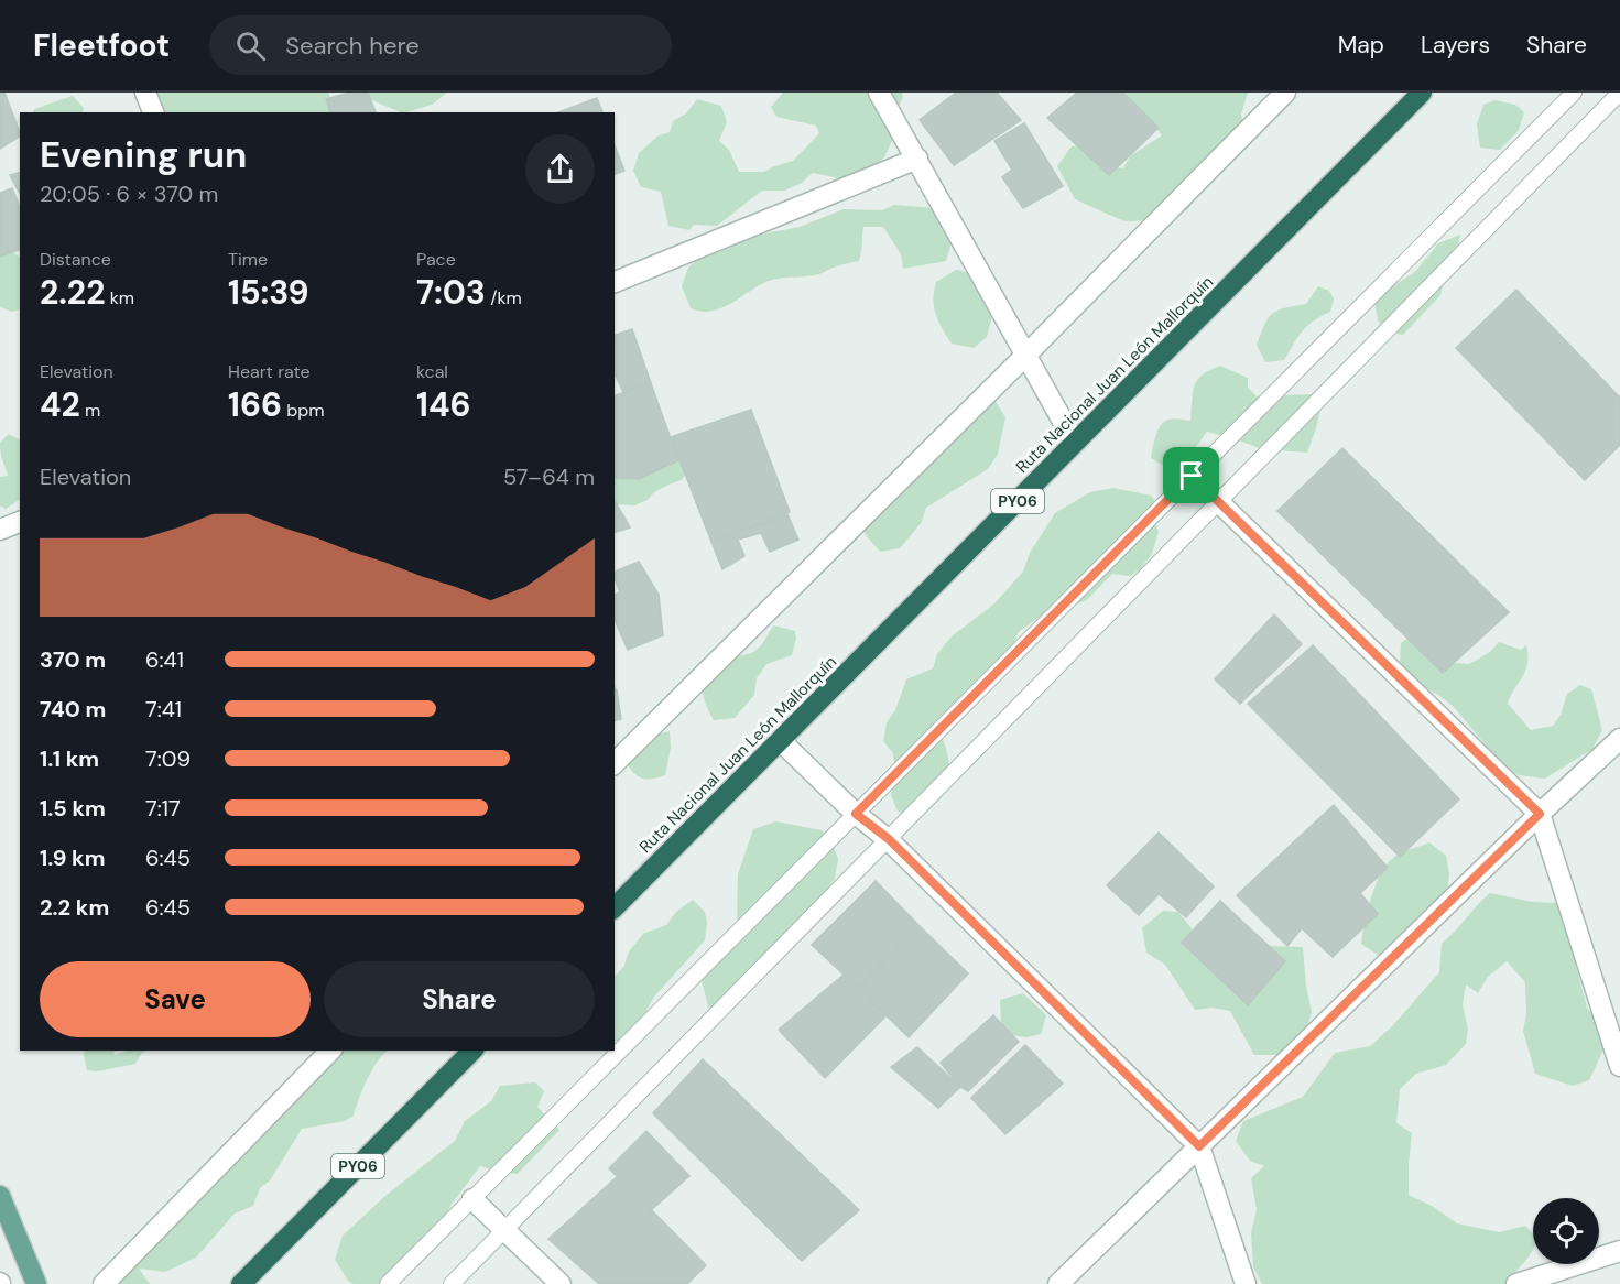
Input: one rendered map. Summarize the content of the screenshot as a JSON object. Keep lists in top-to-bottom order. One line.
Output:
{"streets":{"highway":["Ruta Nacional Juan León Mallorquín","PY06"]},"page":{"header":"Fleetfoot","search":"Search here","nav":["Map","Layers","Share"],"heading":["Evening run","20:05 · 6 × 370 m"],"stats":[["Distance","2.22 km"],["Time","15:39"],["Pace","7:03 /km"],["Elevation","42 m"],["Heart rate","166 bpm"],["kcal","146"]],"chart":["Elevation","57–64 m"],"list":[{"name":"370 m","note":"6:41"},{"name":"740 m","note":"7:41"},{"name":"1.1 km","note":"7:09"},{"name":"1.5 km","note":"7:17"},{"name":"1.9 km","note":"6:45"},{"name":"2.2 km","note":"6:45"}],"buttons":["Save","Share"]}}
